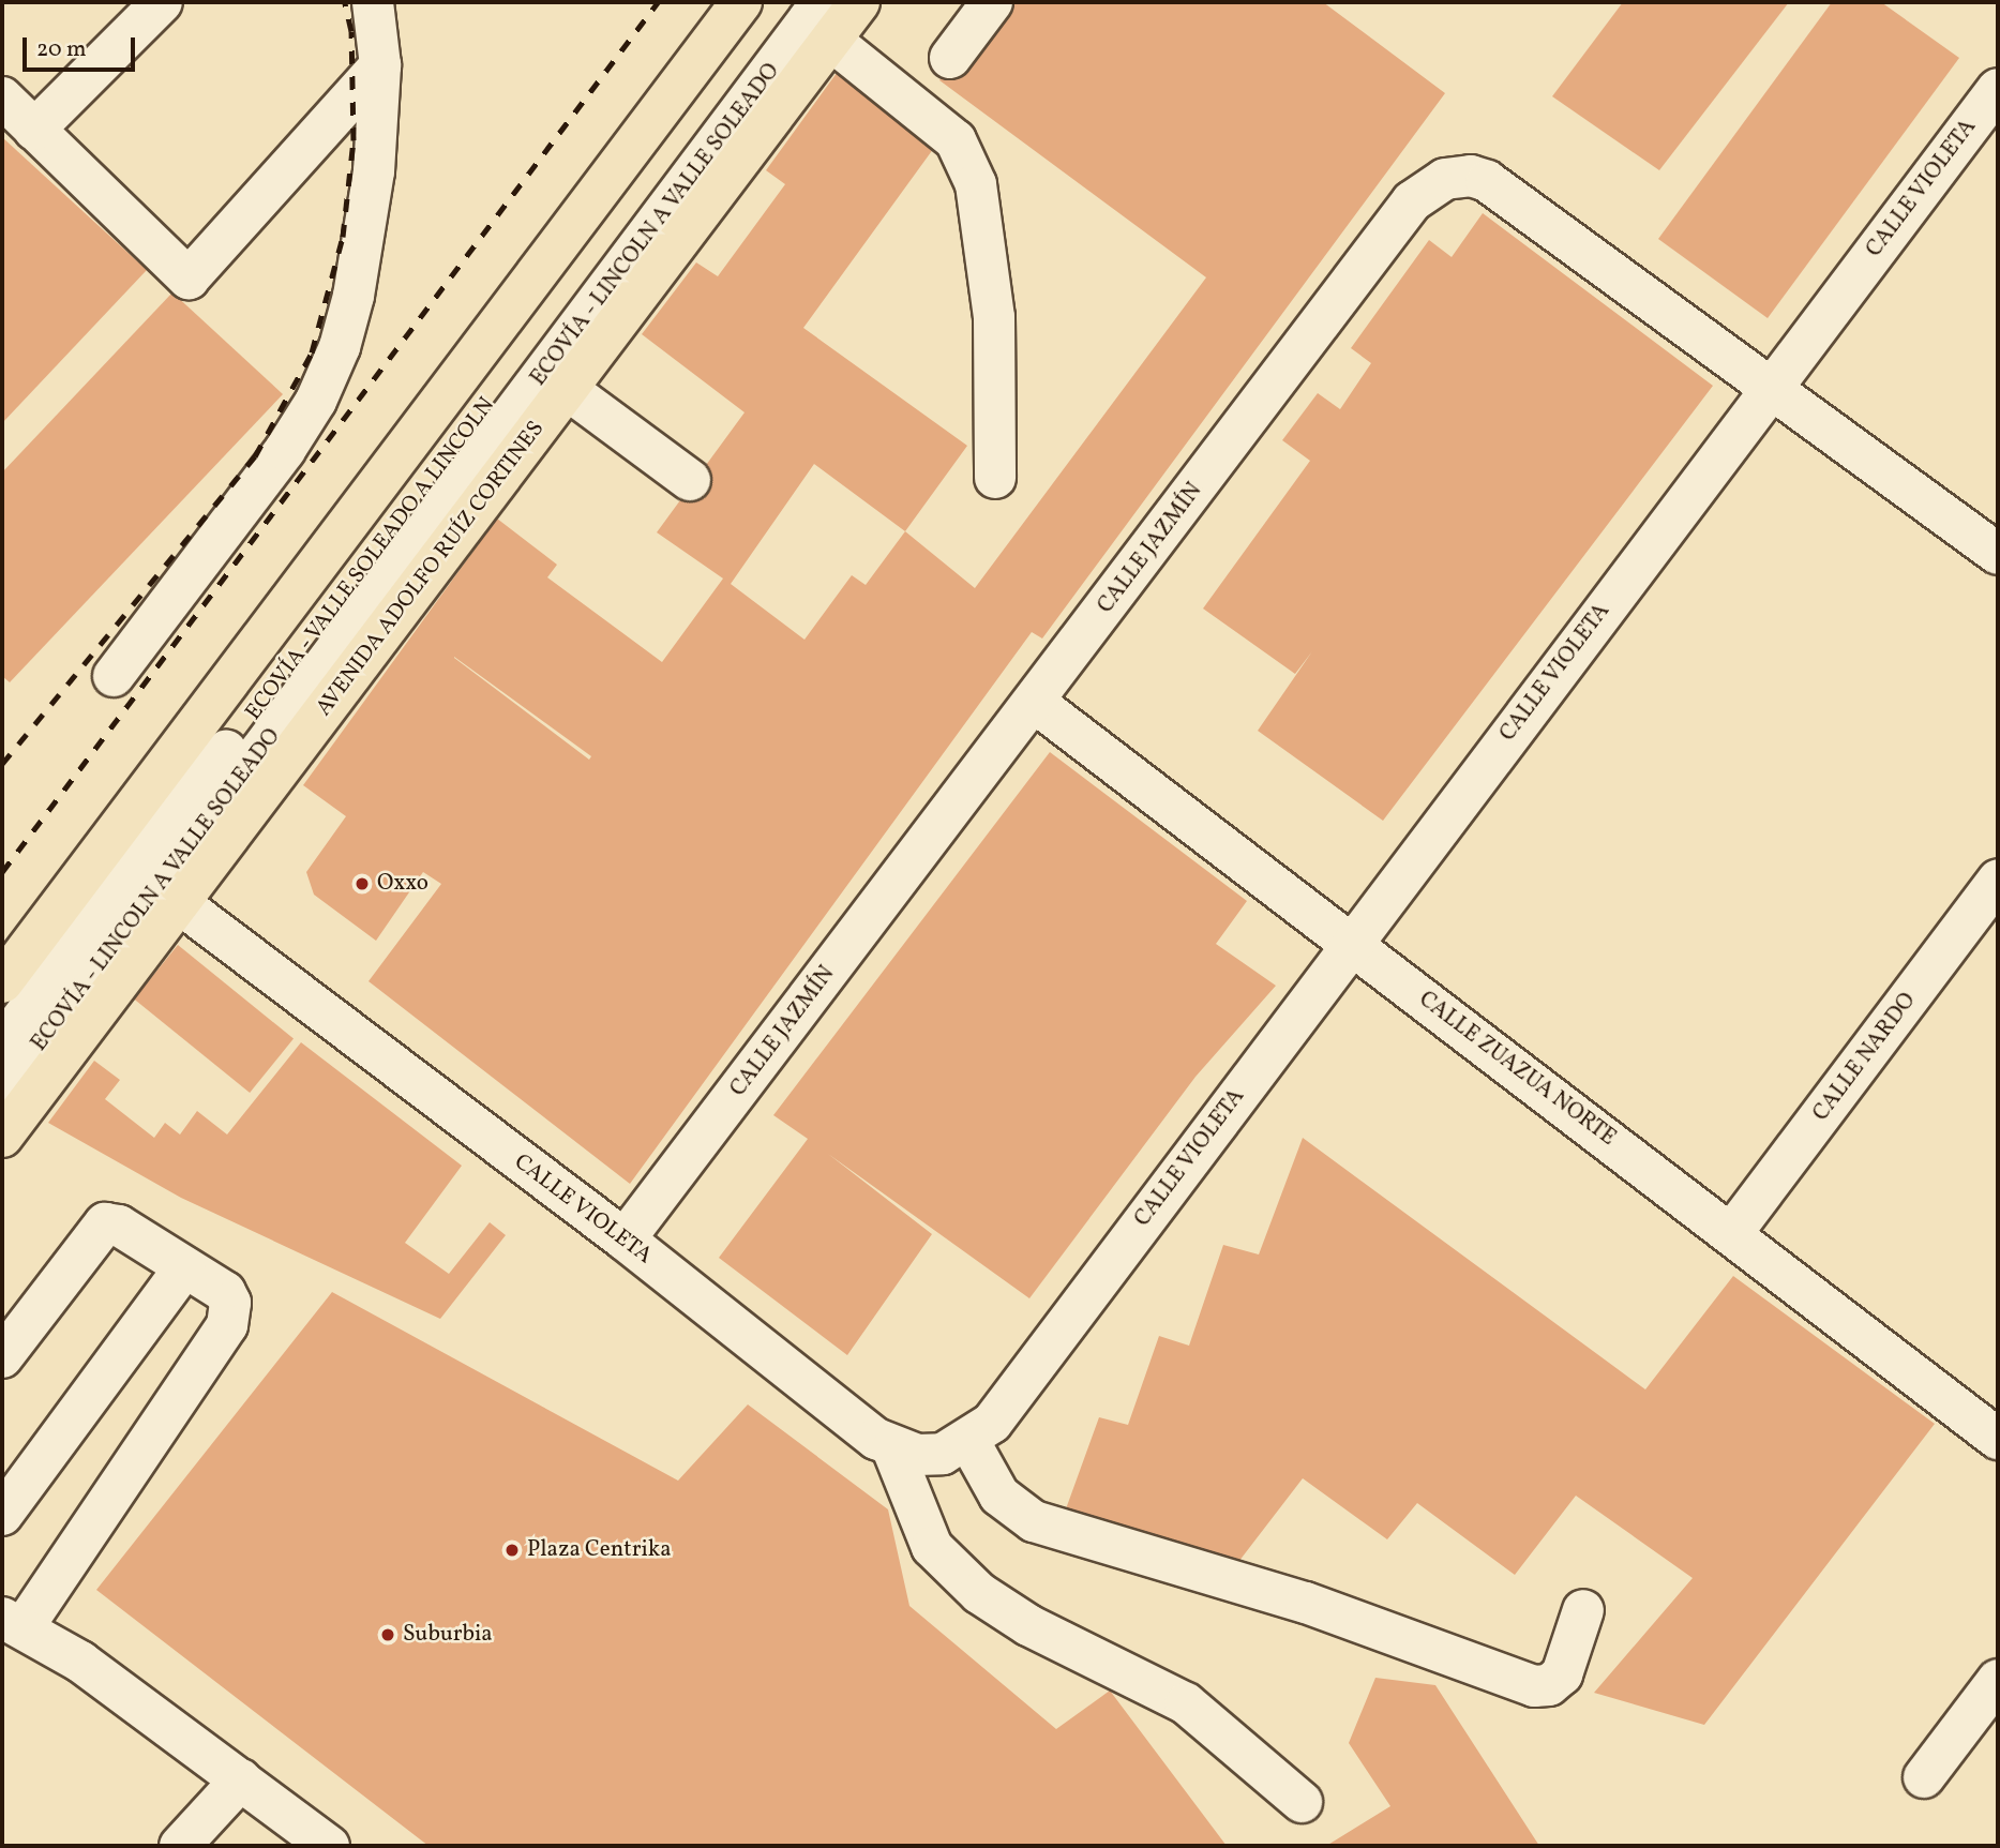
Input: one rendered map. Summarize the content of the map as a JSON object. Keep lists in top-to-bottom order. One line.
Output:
{"streets":{"main road":["AVENIDA ADOLFO RUÍZ CORTINES"],"street":["CALLE VIOLETA","ECOVÍA - LINCOLN A VALLE SOLEADO","CALLE JAZMÍN","ECOVÍA - VALLE SOLEADO A LINCOLN","CALLE NARDO","CALLE ZUAZUA NORTE"]},"crossings":[["CALLE VIOLETA","CALLE JAZMÍN"],["CALLE VIOLETA","AVENIDA ADOLFO RUÍZ CORTINES"],["CALLE VIOLETA","CALLE ZUAZUA NORTE"],["ECOVÍA - LINCOLN A VALLE SOLEADO","ECOVÍA - VALLE SOLEADO A LINCOLN"],["ECOVÍA - LINCOLN A VALLE SOLEADO","AVENIDA ADOLFO RUÍZ CORTINES"],["CALLE JAZMÍN","CALLE ZUAZUA NORTE"],["CALLE NARDO","CALLE ZUAZUA NORTE"]],"places":["Oxxo","Plaza Centrika","Suburbia"],"scale_bar":"20 m"}
